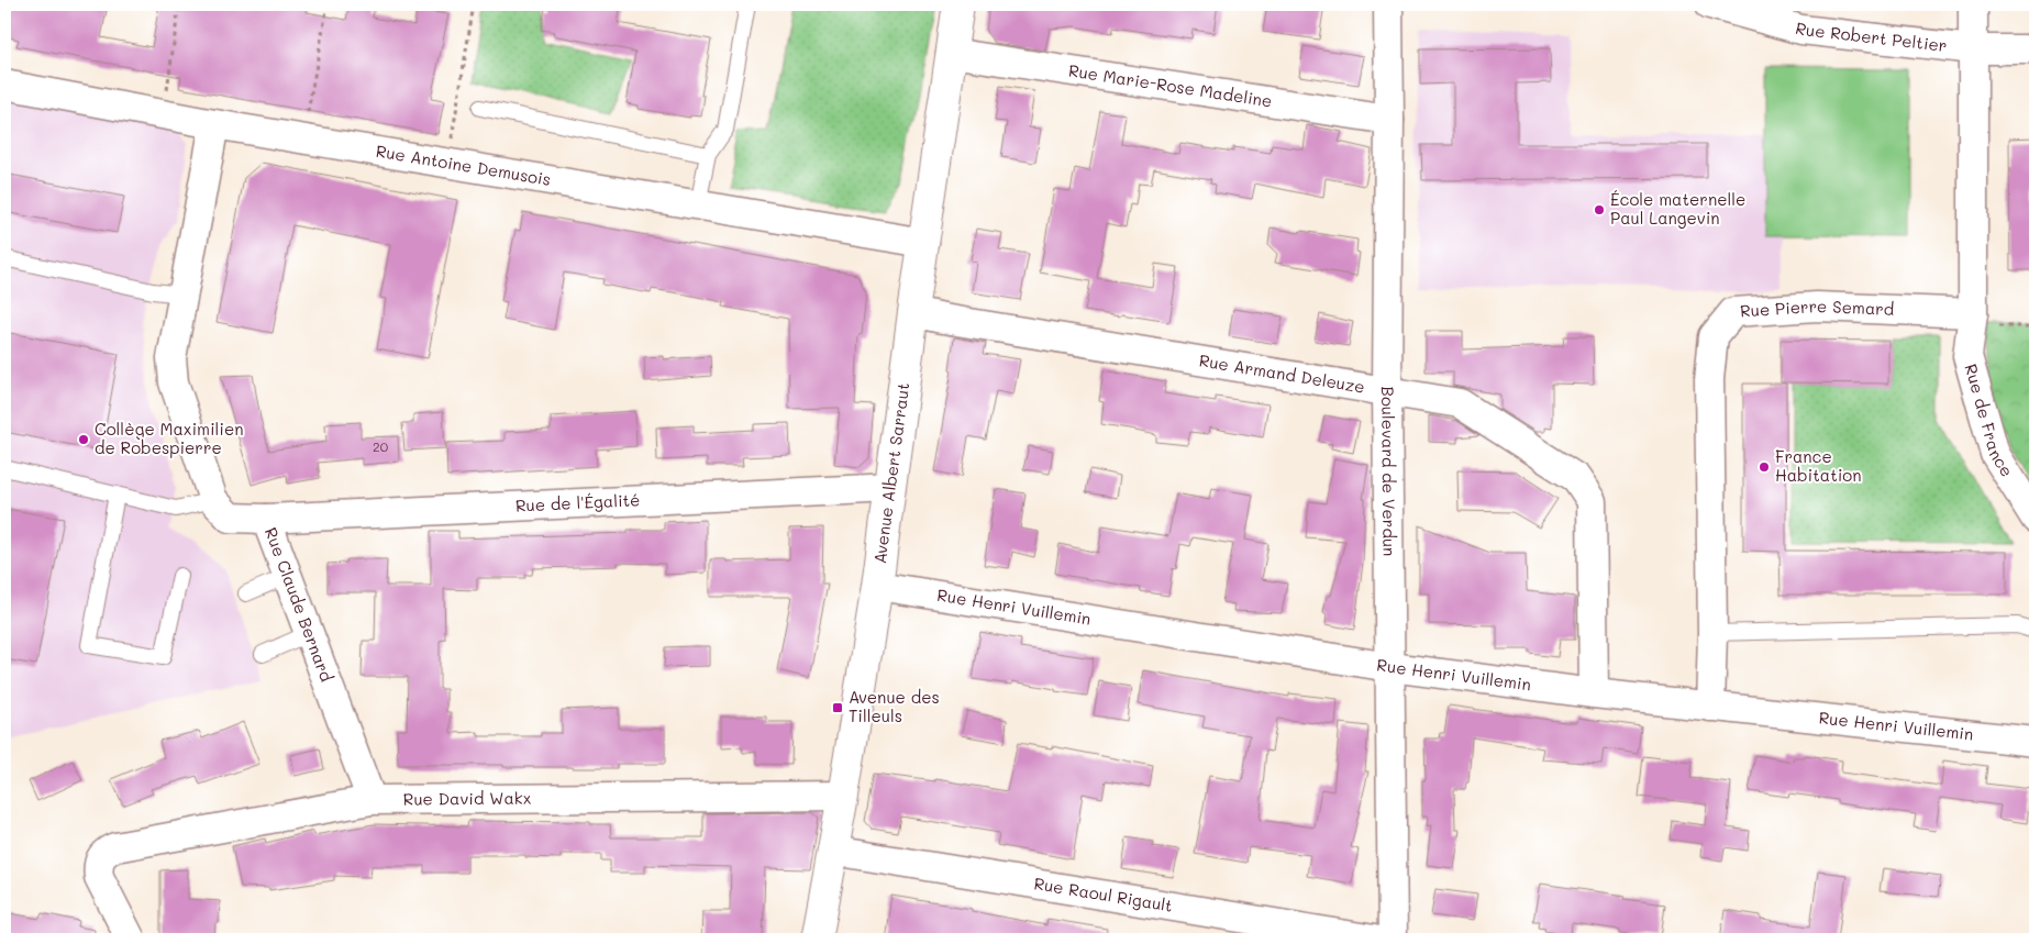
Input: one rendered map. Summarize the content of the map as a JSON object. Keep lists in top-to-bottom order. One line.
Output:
{"streets":{"street":["Rue Robert Peltier","Rue Marie-Rose Madeline","Rue Antoine Demusois","Rue Pierre Semard","Rue Armand Deleuze","Rue de France","Avenue Albert Sarraut","Boulevard de Verdun","Rue de l'Égalité","Rue Claude Bernard","Rue Henri Vuillemin","Rue David Wakx","Rue Raoul Rigault"]},"crossings":[["Rue Marie-Rose Madeline","Avenue Albert Sarraut"],["Rue Marie-Rose Madeline","Boulevard de Verdun"],["Rue Antoine Demusois","Avenue Albert Sarraut"],["Rue Antoine Demusois","Rue Claude Bernard"],["Rue Pierre Semard","Rue de France"],["Rue Pierre Semard","Rue Henri Vuillemin"],["Rue Armand Deleuze","Avenue Albert Sarraut"],["Rue Armand Deleuze","Boulevard de Verdun"],["Rue Armand Deleuze","Rue Henri Vuillemin"],["Avenue Albert Sarraut","Rue de l'Égalité"],["Avenue Albert Sarraut","Rue Henri Vuillemin"],["Avenue Albert Sarraut","Rue David Wakx"],["Avenue Albert Sarraut","Rue Raoul Rigault"],["Boulevard de Verdun","Rue Henri Vuillemin"],["Rue de l'Égalité","Rue Claude Bernard"],["Rue Claude Bernard","Rue David Wakx"]],"places":{"other":["École maternelle Paul Langevin","Collège Maximilien de Robespierre","France Habitation"],"transit":["Avenue des Tilleuls"]},"house_numbers":["20"]}
